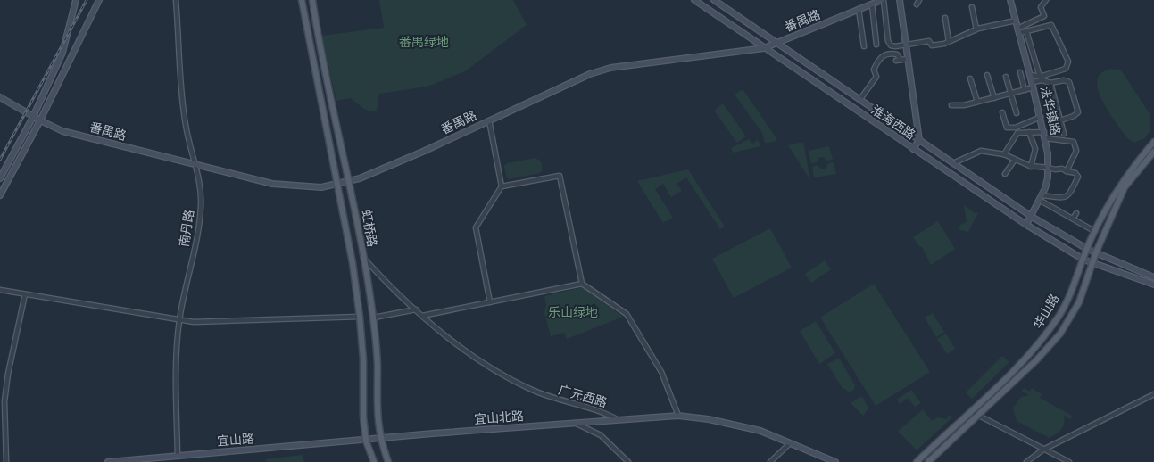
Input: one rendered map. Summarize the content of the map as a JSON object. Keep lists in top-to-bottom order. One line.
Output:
{"streets":{"main road":["虹桥路","华山路"],"street":["番禺路","法华镇路","淮海西路","南丹路","广元西路","宜山北路","宜山路"]},"crossings":[["番禺路","淮海西路"],["番禺路","南丹路"],["番禺路","虹桥路"],["法华镇路","淮海西路"],["淮海西路","华山路"],["南丹路","宜山路"],["虹桥路","广元西路"],["虹桥路","宜山北路"],["虹桥路","宜山路"],["广元西路","宜山北路"],["宜山北路","宜山路"]],"parks":["番禺绿地","乐山绿地"]}
